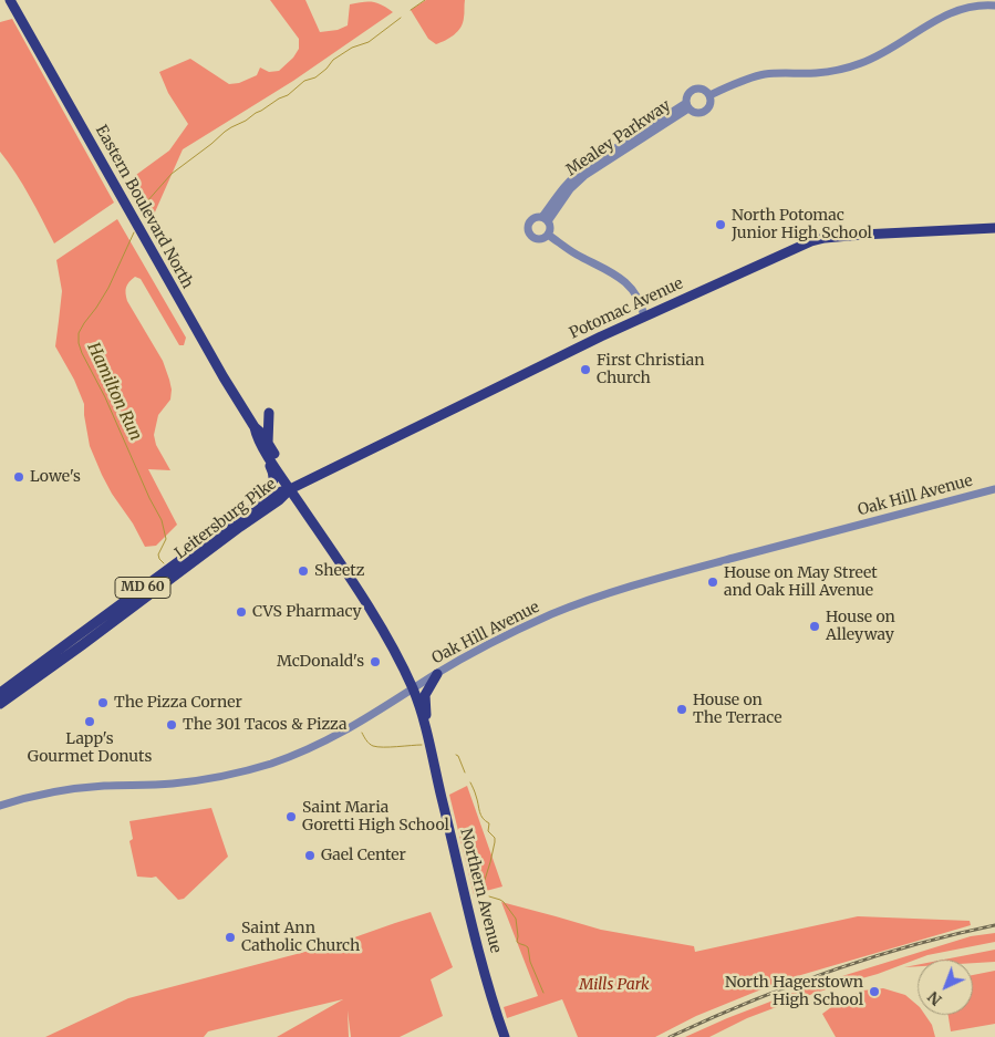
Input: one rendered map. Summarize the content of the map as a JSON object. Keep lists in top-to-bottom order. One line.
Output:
{"streets":{"main road":["Eastern Boulevard North","Potomac Avenue","Leitersburg Pike","MD 60","Northern Avenue"],"street":["Mealey Parkway","Oak Hill Avenue"]},"crossings":[["Eastern Boulevard North","Potomac Avenue"],["Eastern Boulevard North","Leitersburg Pike"],["Eastern Boulevard North","Northern Avenue"],["Potomac Avenue","Leitersburg Pike"],["Potomac Avenue","Northern Avenue"],["Oak Hill Avenue","Northern Avenue"],["Leitersburg Pike","Northern Avenue"]],"water":["Hamilton Run"],"parks":["Mills Park"],"places":["North Potomac Junior High School","First Christian Church","Lowe's","Sheetz","House on May Street and Oak Hill Avenue","CVS Pharmacy","House on Alleyway","McDonald's","The Pizza Corner","House on The Terrace","Lapp's Gourmet Donuts","The 301 Tacos & Pizza","Saint Maria Goretti High School","Gael Center","Saint Ann Catholic Church","North Hagerstown High School"],"north":"bottom left"}
